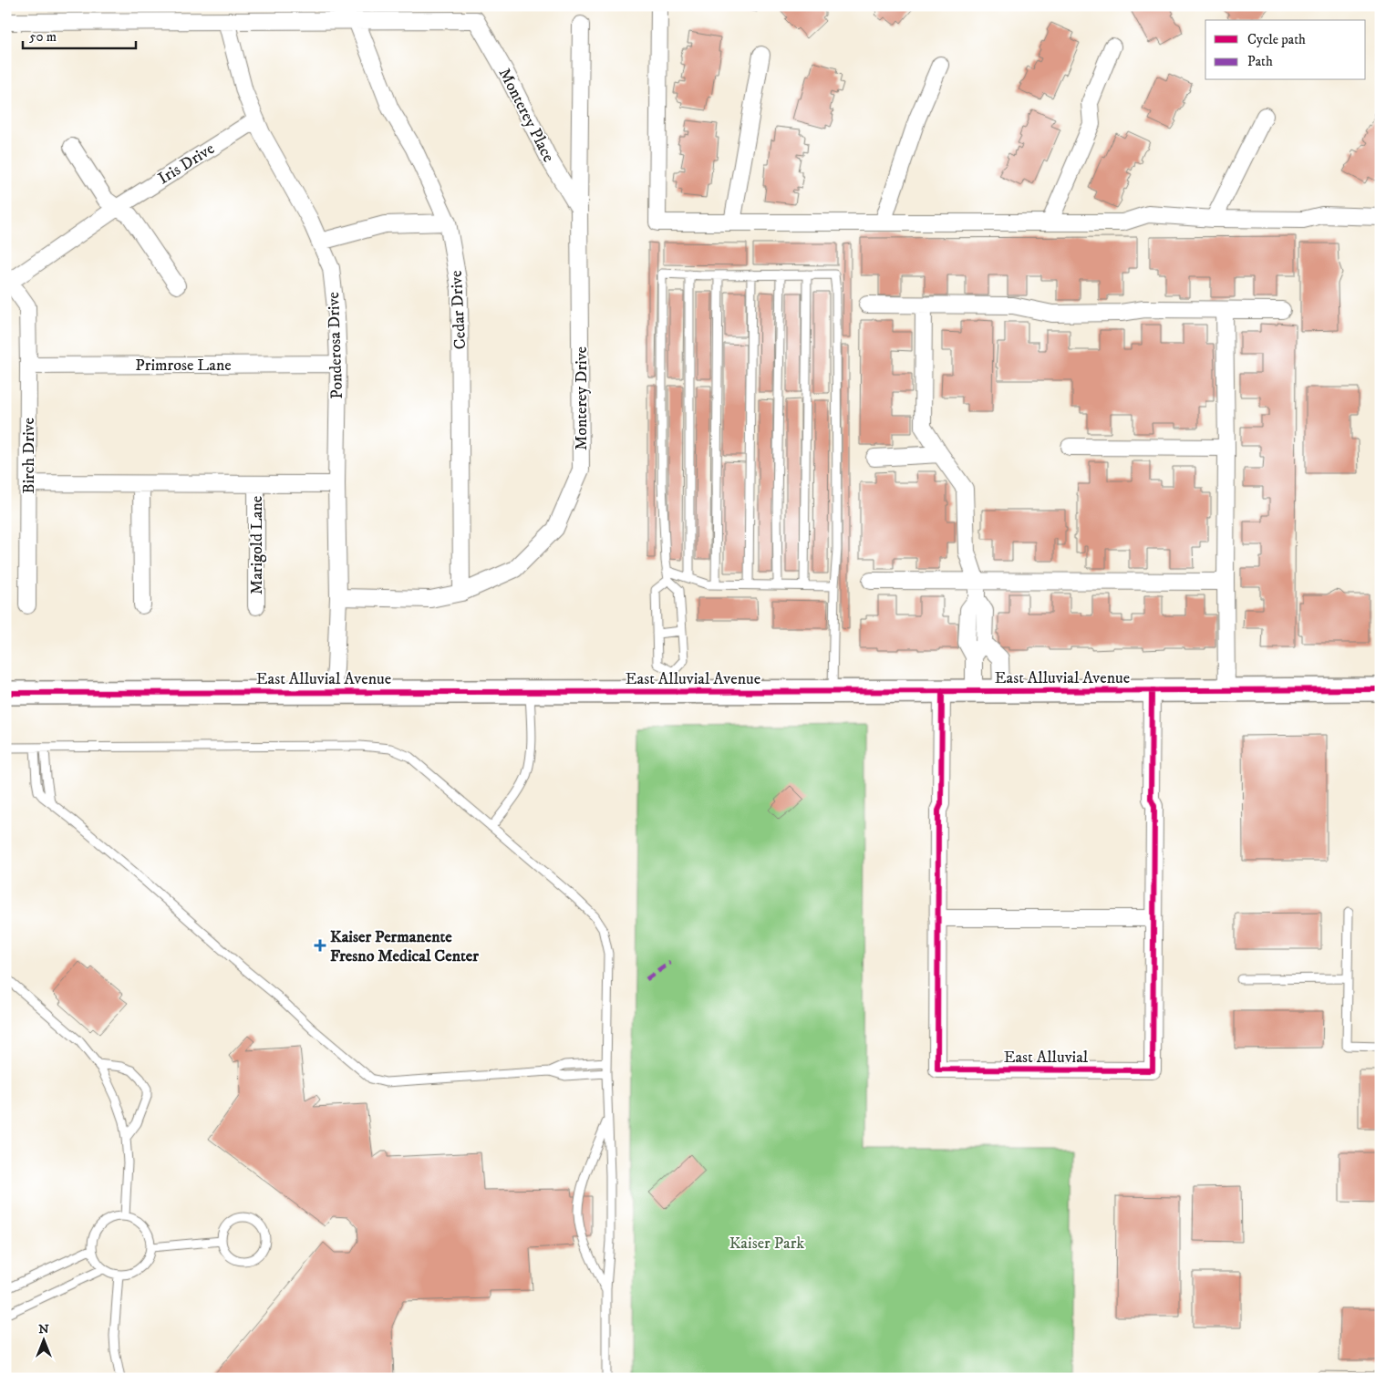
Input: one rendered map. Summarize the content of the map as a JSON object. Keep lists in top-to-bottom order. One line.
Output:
{"streets":{"main road":["East Alluvial Avenue"],"street":["Monterey Place","Iris Drive","Cedar Drive","Ponderosa Drive","Primrose Lane","Monterey Drive","Birch Drive","Marigold Lane","East Alluvial"]},"crossings":[["Monterey Place","Cedar Drive"],["Monterey Place","Monterey Drive"],["Iris Drive","Ponderosa Drive"],["Iris Drive","Birch Drive"],["Cedar Drive","Monterey Drive"],["Ponderosa Drive","Primrose Lane"],["Ponderosa Drive","Monterey Drive"],["Ponderosa Drive","Marigold Lane"],["Ponderosa Drive","East Alluvial Avenue"],["Primrose Lane","Birch Drive"],["Birch Drive","Marigold Lane"],["East Alluvial Avenue","East Alluvial"]],"parks":["Kaiser Park"],"places":{"health":["Kaiser Permanente Fresno Medical Center"]},"legend":["Cycle path","Path"],"scale_bar":"50 m","north":"top"}
